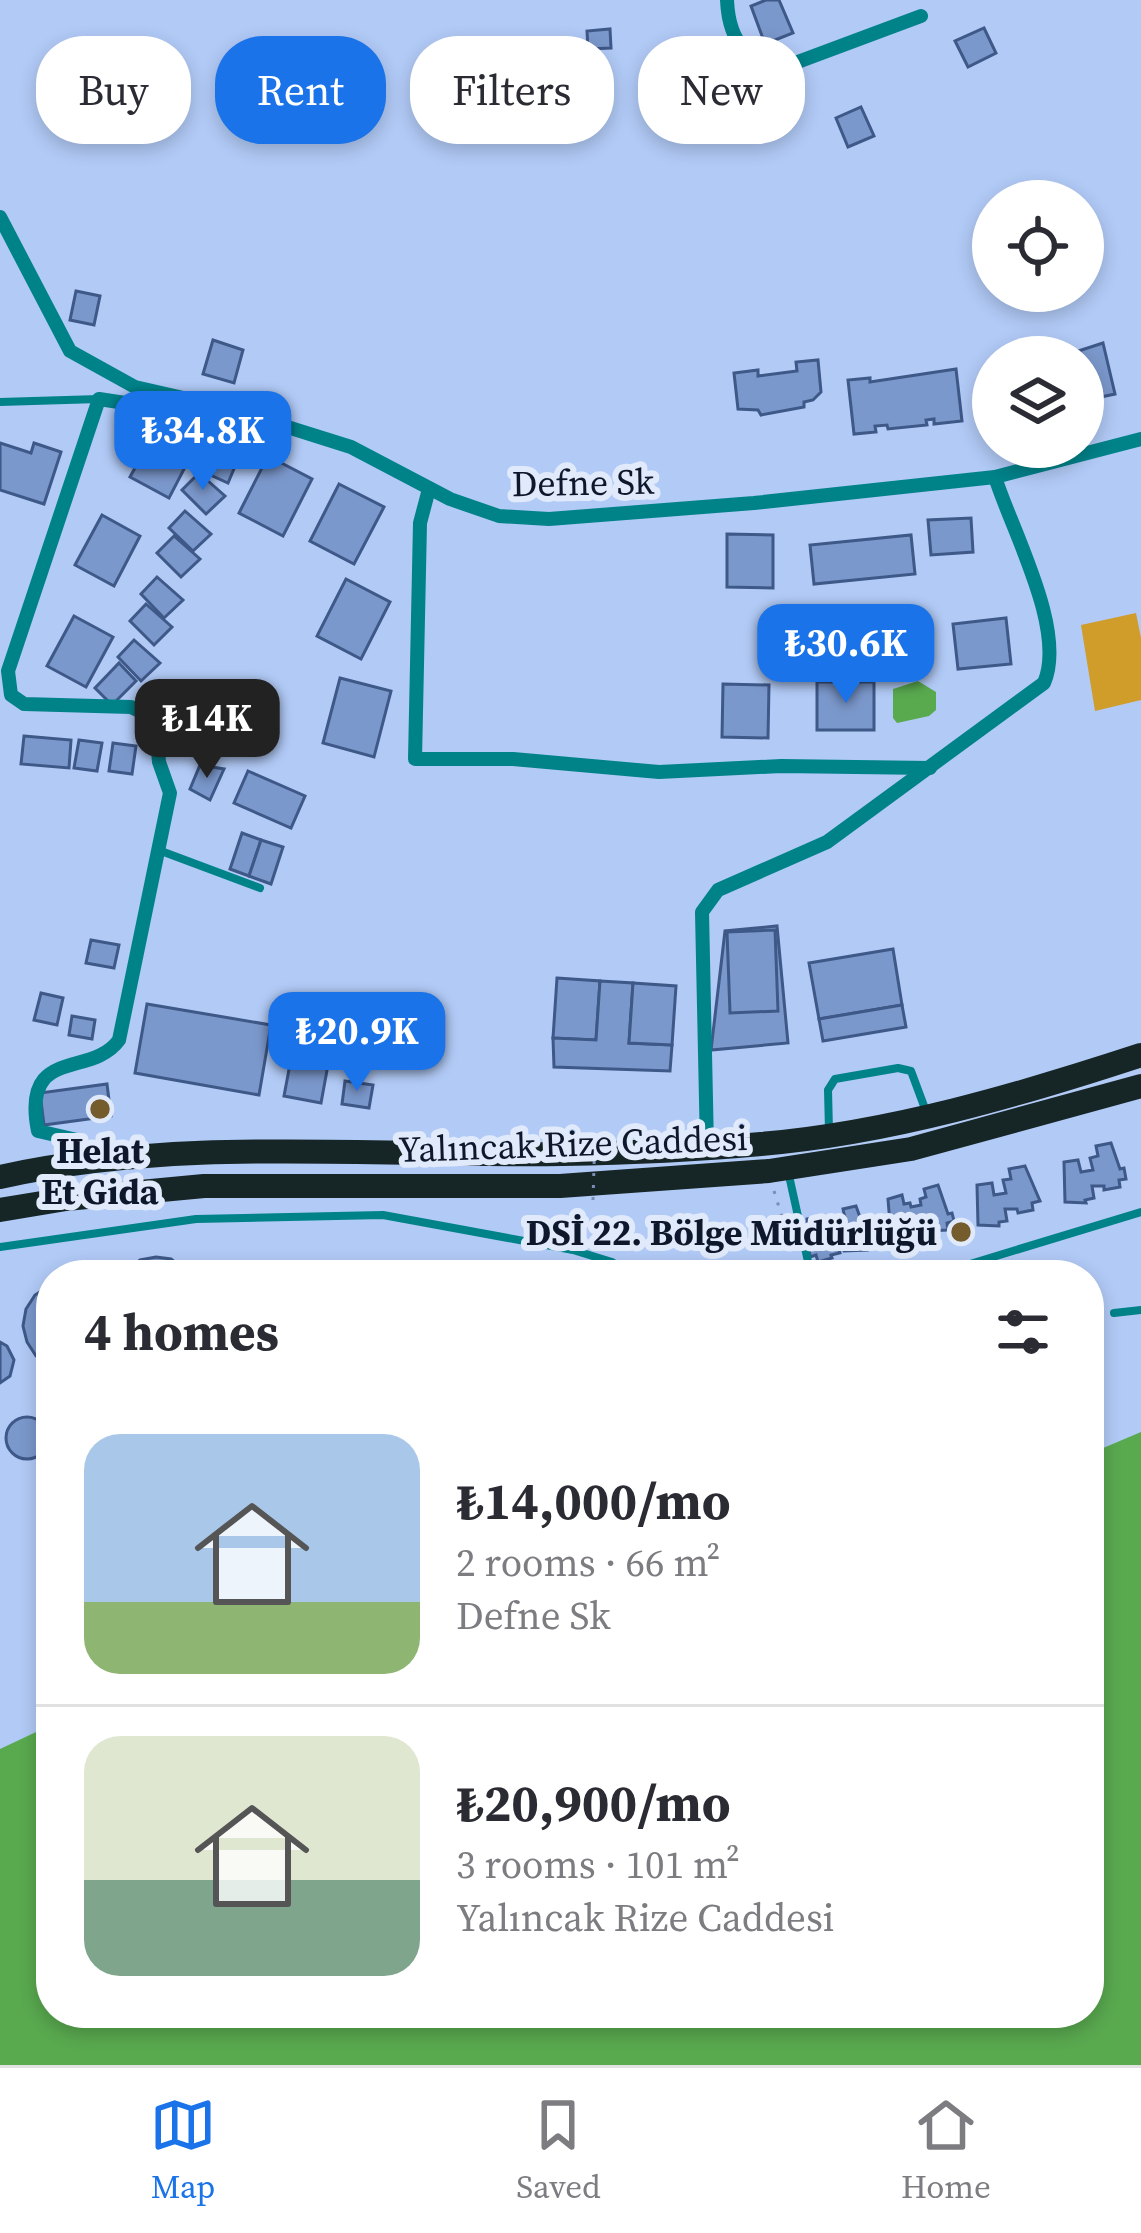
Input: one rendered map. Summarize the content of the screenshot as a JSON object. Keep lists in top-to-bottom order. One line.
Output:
{"streets":{"highway":["Yalıncak Rize Caddesi"],"street":["Defne Sk"]},"places":["Helat Et Gida","DSİ 22. Bölge Müdürlüğü"],"page":{"chip":["Buy","Rent","Filters","New"],"price":["₺34.8K","₺30.6K","₺14K","₺20.9K"],"heading":"4 homes","list":[{"name":"₺14,000/mo","note":"2 rooms · 66 m² · Defne Sk"},{"name":"₺20,900/mo","note":"3 rooms · 101 m² · Yalıncak Rize Caddesi"}],"tabs":["Map","Saved","Home"]}}
